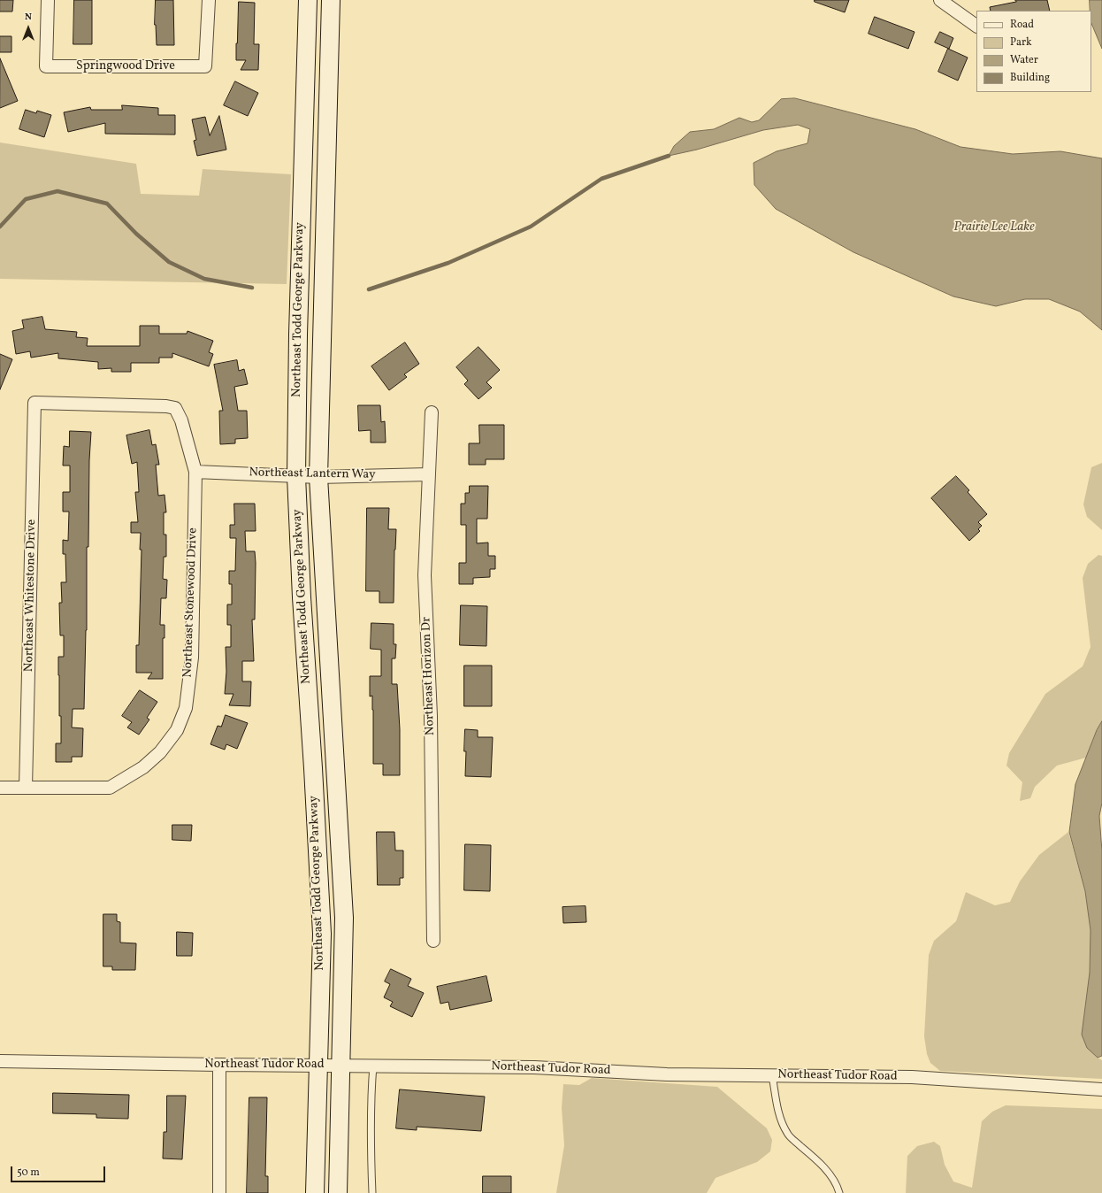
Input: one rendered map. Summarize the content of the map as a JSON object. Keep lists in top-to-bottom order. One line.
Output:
{"streets":{"main road":["Northeast Todd George Parkway"],"street":["Springwood Drive","Northeast Lantern Way","Northeast Whitestone Drive","Northeast Stonewood Drive","Northeast Horizon Dr","Northeast Tudor Road"]},"crossings":[["Northeast Todd George Parkway","Northeast Lantern Way"],["Northeast Todd George Parkway","Northeast Tudor Road"],["Northeast Lantern Way","Northeast Stonewood Drive"],["Northeast Lantern Way","Northeast Horizon Dr"],["Northeast Whitestone Drive","Northeast Stonewood Drive"]],"water":["Prairie Lee Lake"],"legend":["Road","Park","Water","Building"],"scale_bar":"50 m","north":"top"}
